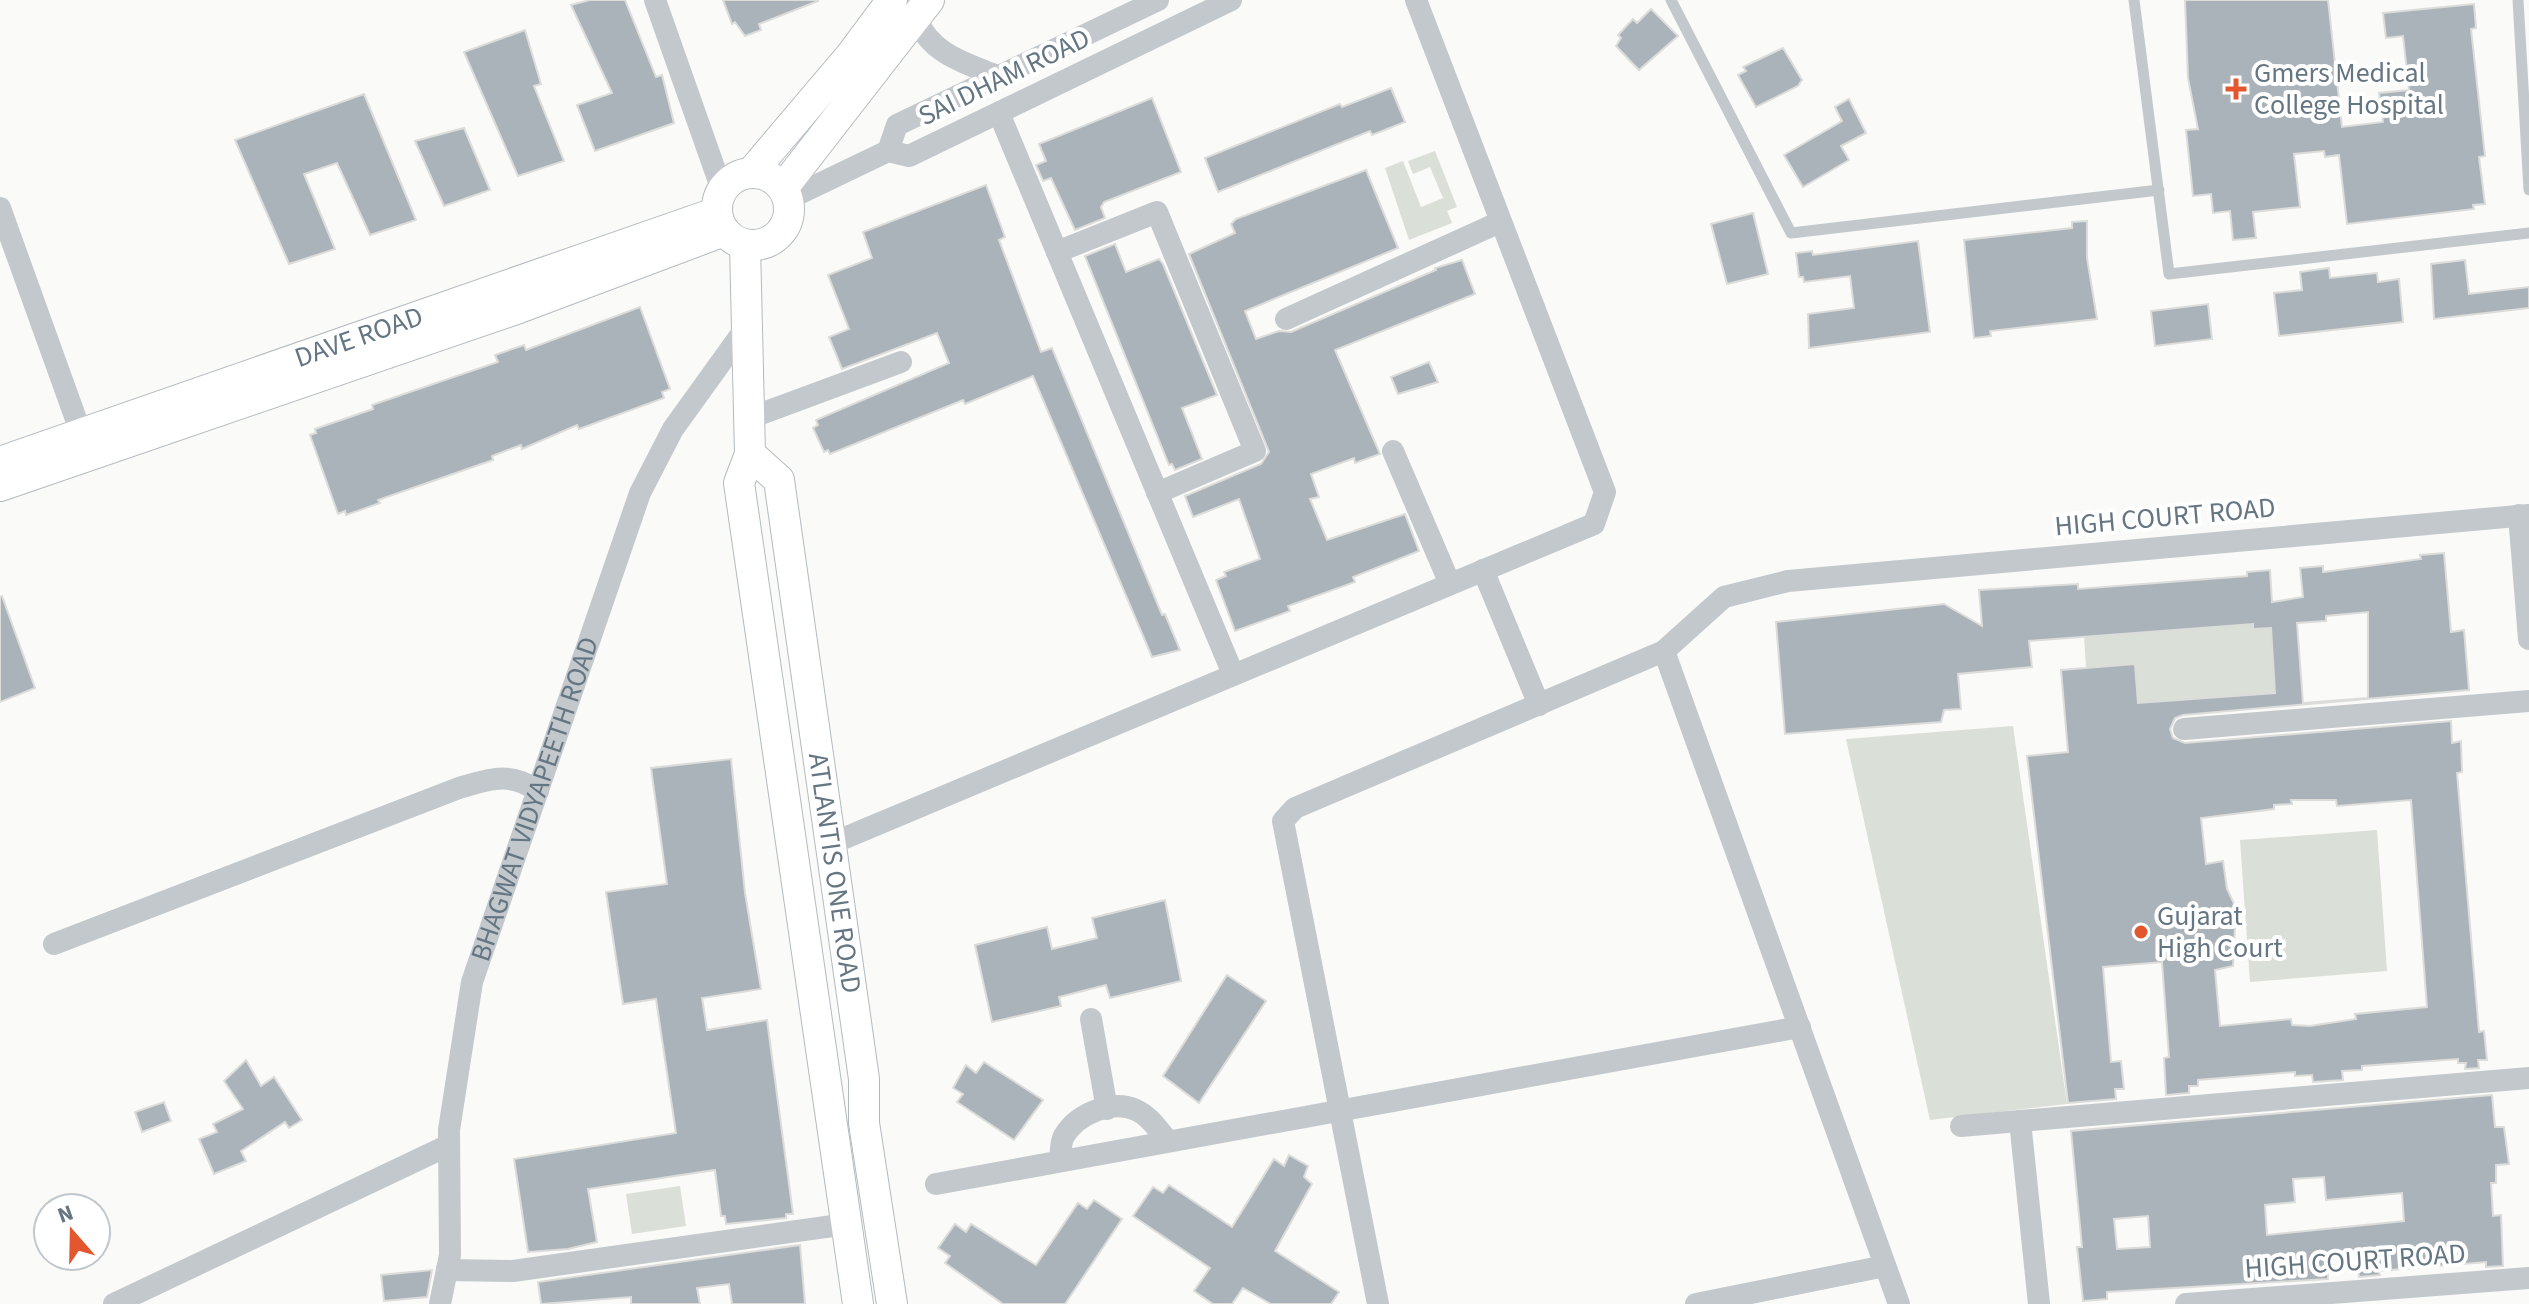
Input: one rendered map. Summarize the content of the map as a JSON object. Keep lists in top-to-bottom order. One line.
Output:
{"streets":{"street":["SAI DHAM ROAD","DAVE ROAD","HIGH COURT ROAD","BHAGWAT VIDYAPEETH ROAD","ATLANTIS ONE ROAD"]},"crossings":[["SAI DHAM ROAD","DAVE ROAD"],["SAI DHAM ROAD","ATLANTIS ONE ROAD"],["DAVE ROAD","ATLANTIS ONE ROAD"],["BHAGWAT VIDYAPEETH ROAD","ATLANTIS ONE ROAD"]],"places":{"health":["Gmers Medical College Hospital"],"other":["Gujarat High Court"]},"north":"top"}
